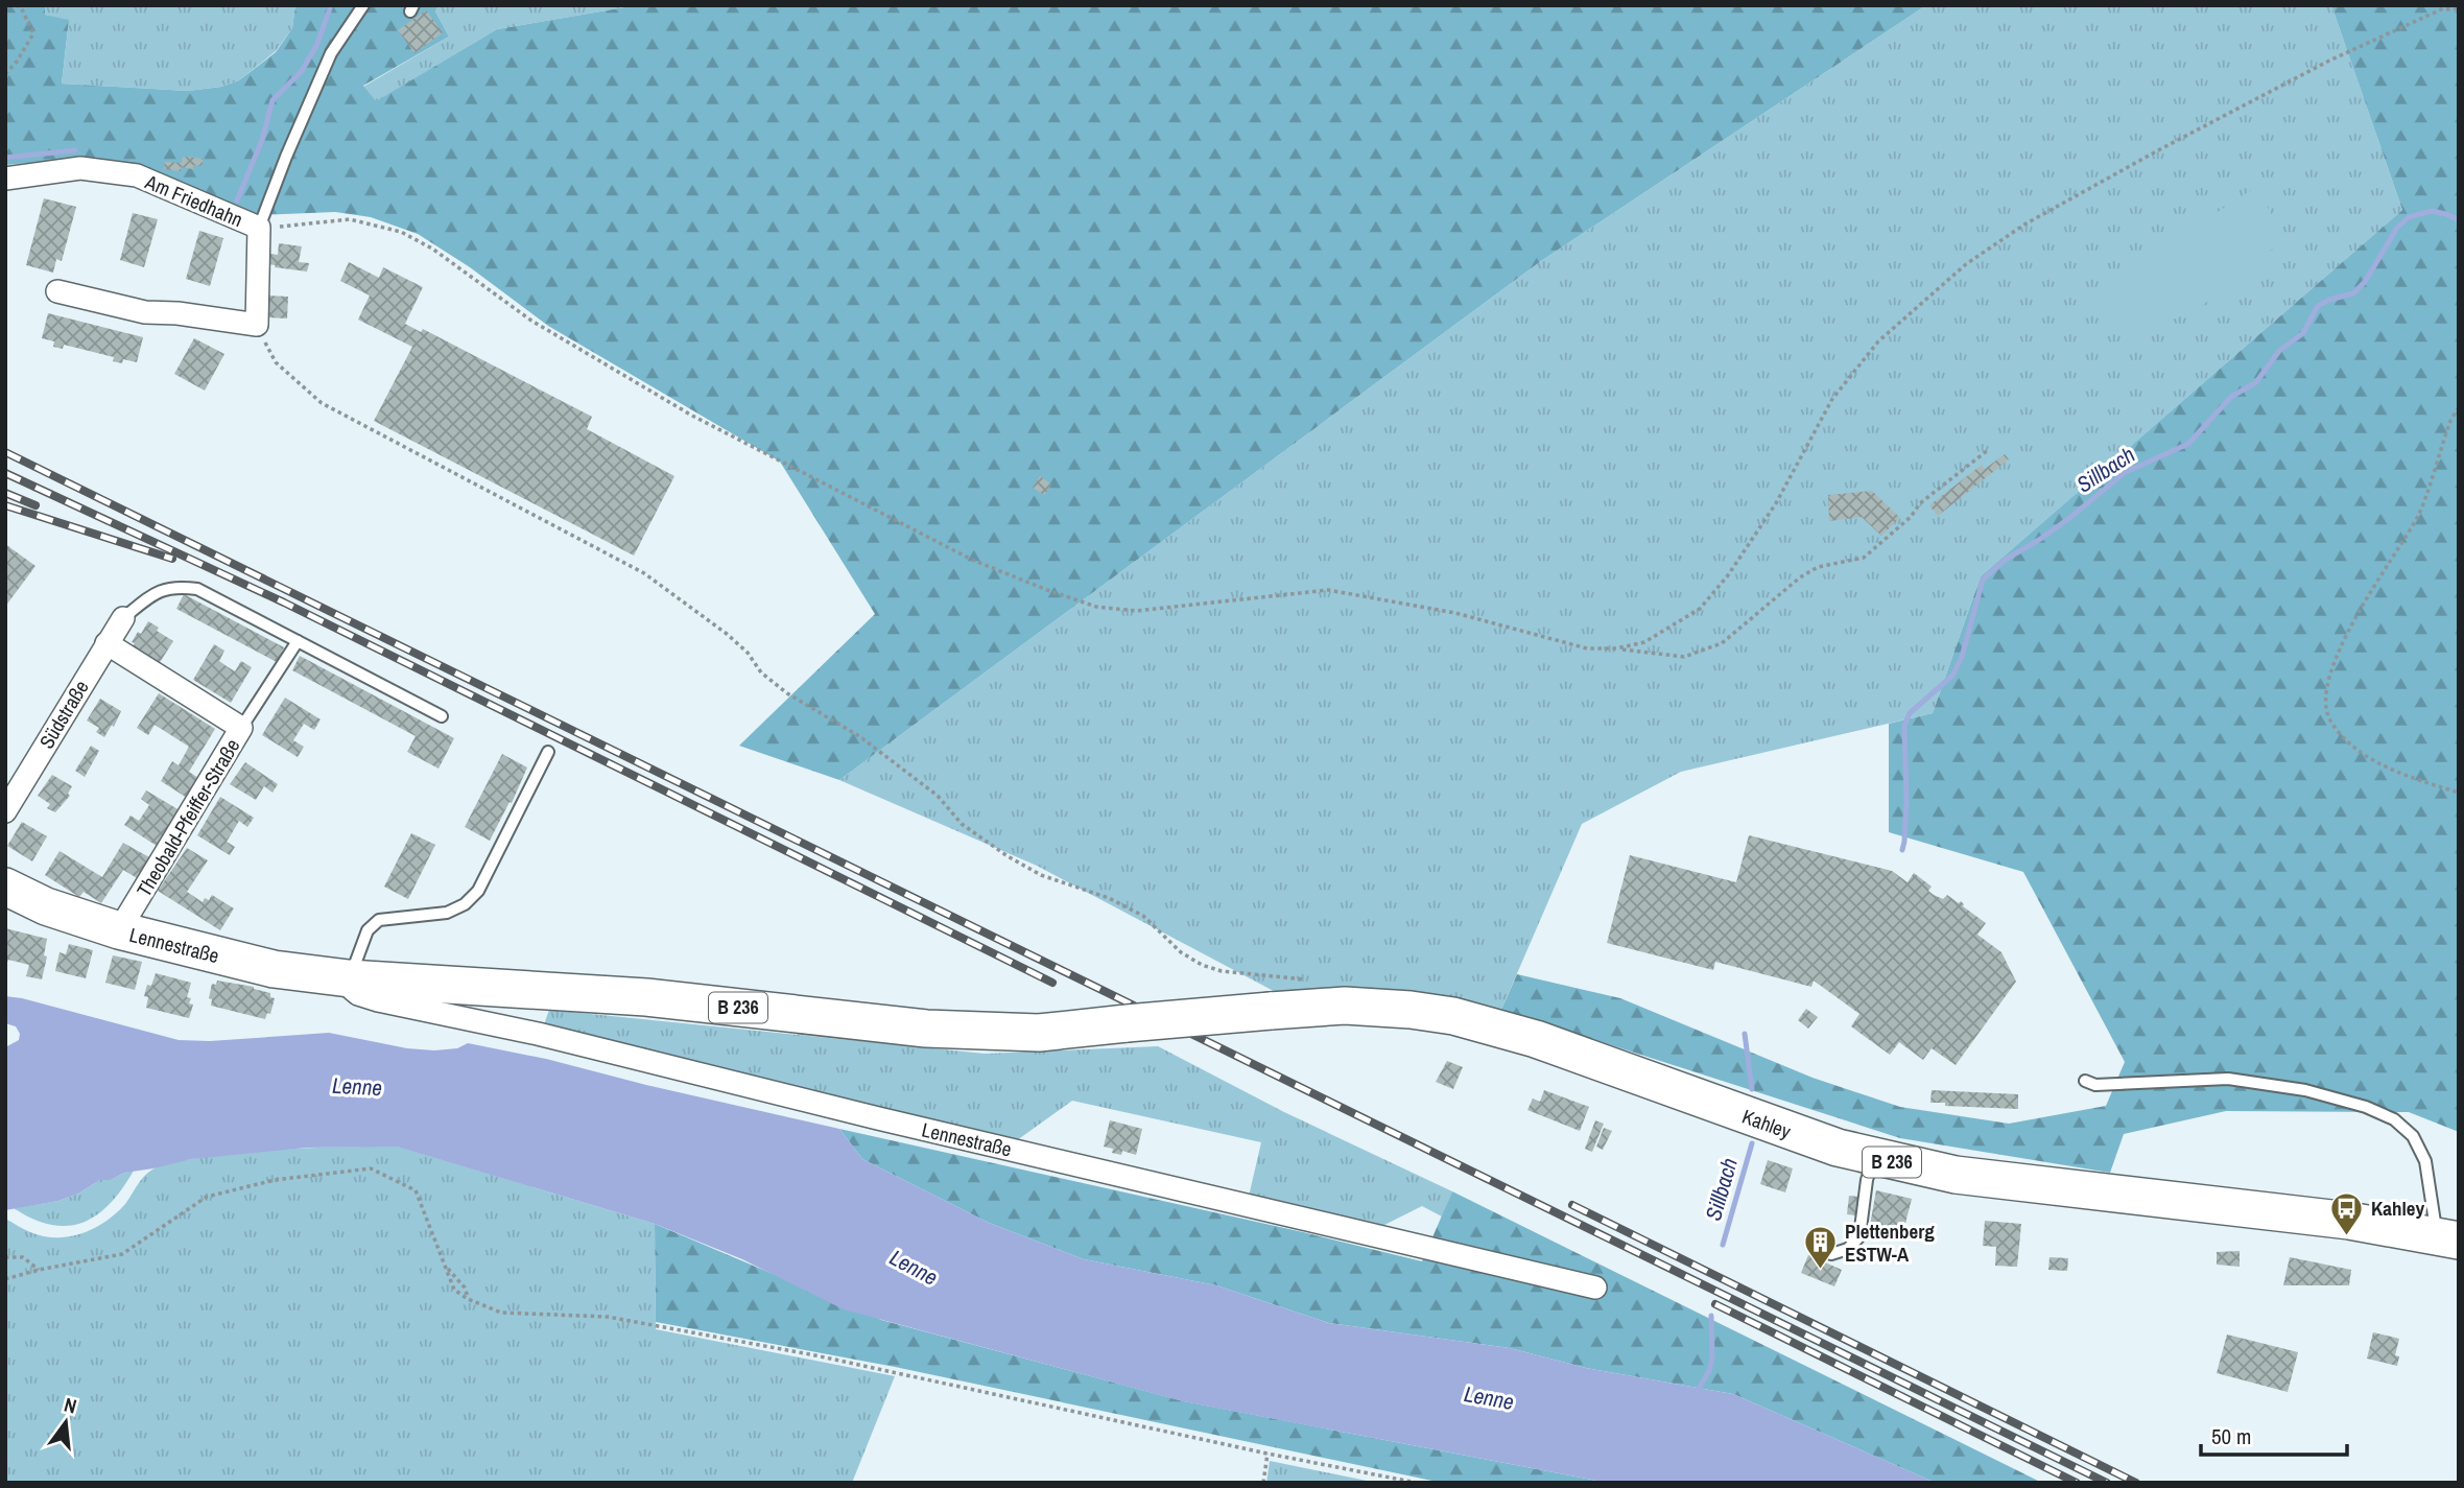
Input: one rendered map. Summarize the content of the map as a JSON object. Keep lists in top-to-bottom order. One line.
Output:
{"streets":{"main road":["Lennestraße","B 236","Kahley"],"street":["Am Friedhahn","Südstraße","Theobald-Pfeiffer-Straße"]},"crossings":[["Südstraße","Theobald-Pfeiffer-Straße"],["Theobald-Pfeiffer-Straße","Lennestraße"],["Lennestraße","Kahley"]],"water":["Sillbach","Lenne"],"places":{"bus stop":["Kahley"],"building":["Plettenberg ESTW-A"]},"scale_bar":"50 m","north":"top"}
